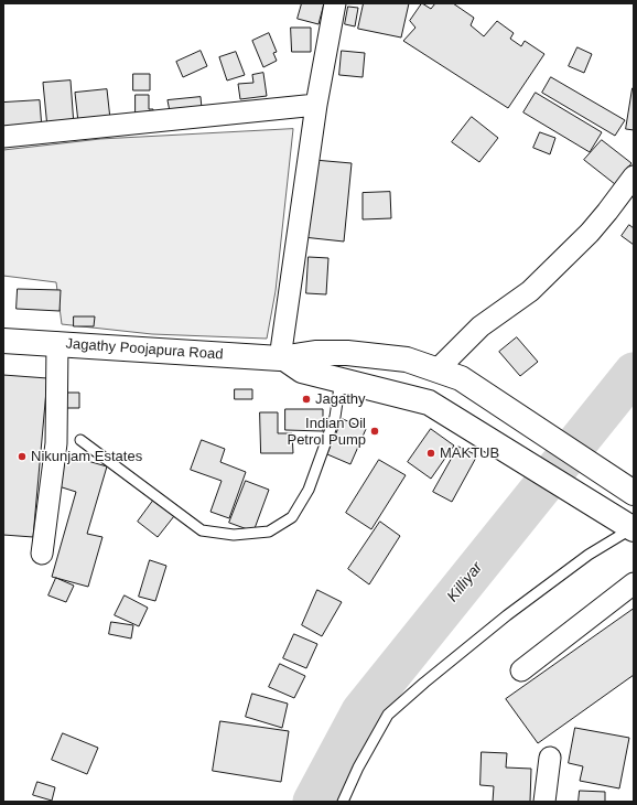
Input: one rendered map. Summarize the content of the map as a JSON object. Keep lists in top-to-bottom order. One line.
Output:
{"streets":{"main road":["Jagathy Poojapura Road"]},"water":["Killiyar"],"places":["Jagathy","Indian Oil Petrol Pump","MAKTUB","Nikunjam Estates"]}
